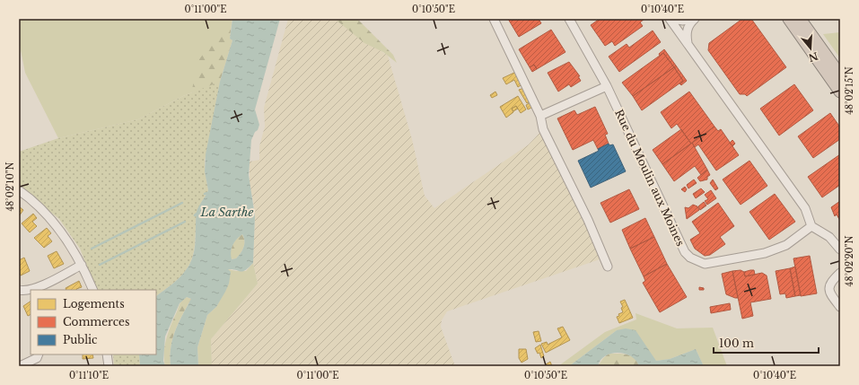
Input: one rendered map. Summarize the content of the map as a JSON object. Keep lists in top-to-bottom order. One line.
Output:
{"streets":{"street":["Rue du Moulin aux Moines"]},"water":["La Sarthe"],"legend":["Logements","Commerces","Public"],"scale_bar":"100 m","north":"bottom","coordinates":["0°11'00\"E","0°10'50\"E","0°10'40\"E","48°02'15\"N","48°02'10\"N","48°02'20\"N","0°11'10\"E"]}
